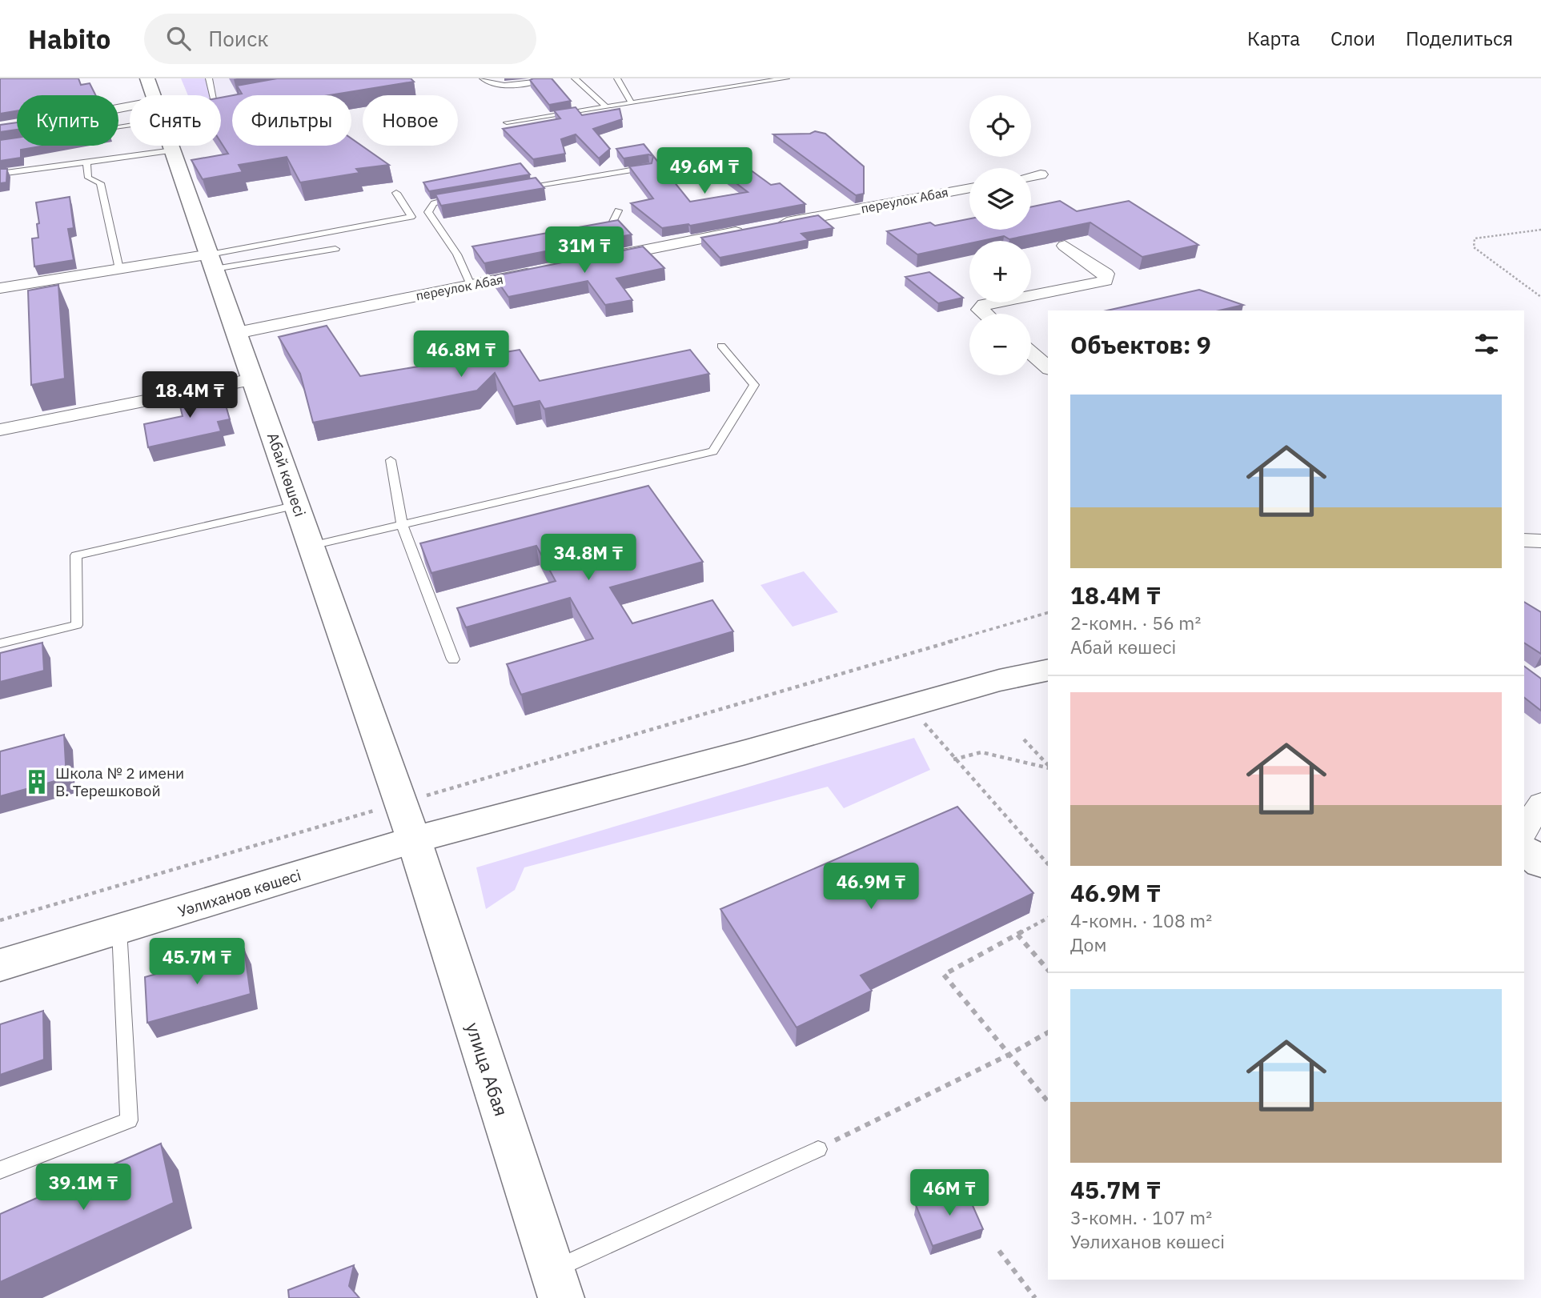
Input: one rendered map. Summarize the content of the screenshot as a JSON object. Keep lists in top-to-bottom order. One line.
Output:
{"streets":{"main road":["Абай көшесі","Уәлиханов көшесі","улица Абая"],"street":["переулок Абая"]},"crossings":[["переулок Абая","Абай көшесі"],["Абай көшесі","Уәлиханов көшесі"],["Абай көшесі","улица Абая"],["Уәлиханов көшесі","улица Абая"]],"places":{"building":["Школа № 2 имени В. Терешковой"]},"page":{"header":"Habito","search":"Поиск","nav":["Карта","Слои","Поделиться"],"map_buttons":["+","−"],"chip":["Купить","Снять","Фильтры","Новое"],"price":["49.6M ₸","31M ₸","46.8M ₸","18.4M ₸","34.8M ₸","46.9M ₸","45.7M ₸","39.1M ₸","46M ₸"],"heading":"Объектов: 9","list":[{"name":"18.4M ₸","note":"2-комн. · 56 m² · Абай көшесі"},{"name":"46.9M ₸","note":"4-комн. · 108 m² · Дом"},{"name":"45.7M ₸","note":"3-комн. · 107 m² · Уәлиханов көшесі"}]}}
